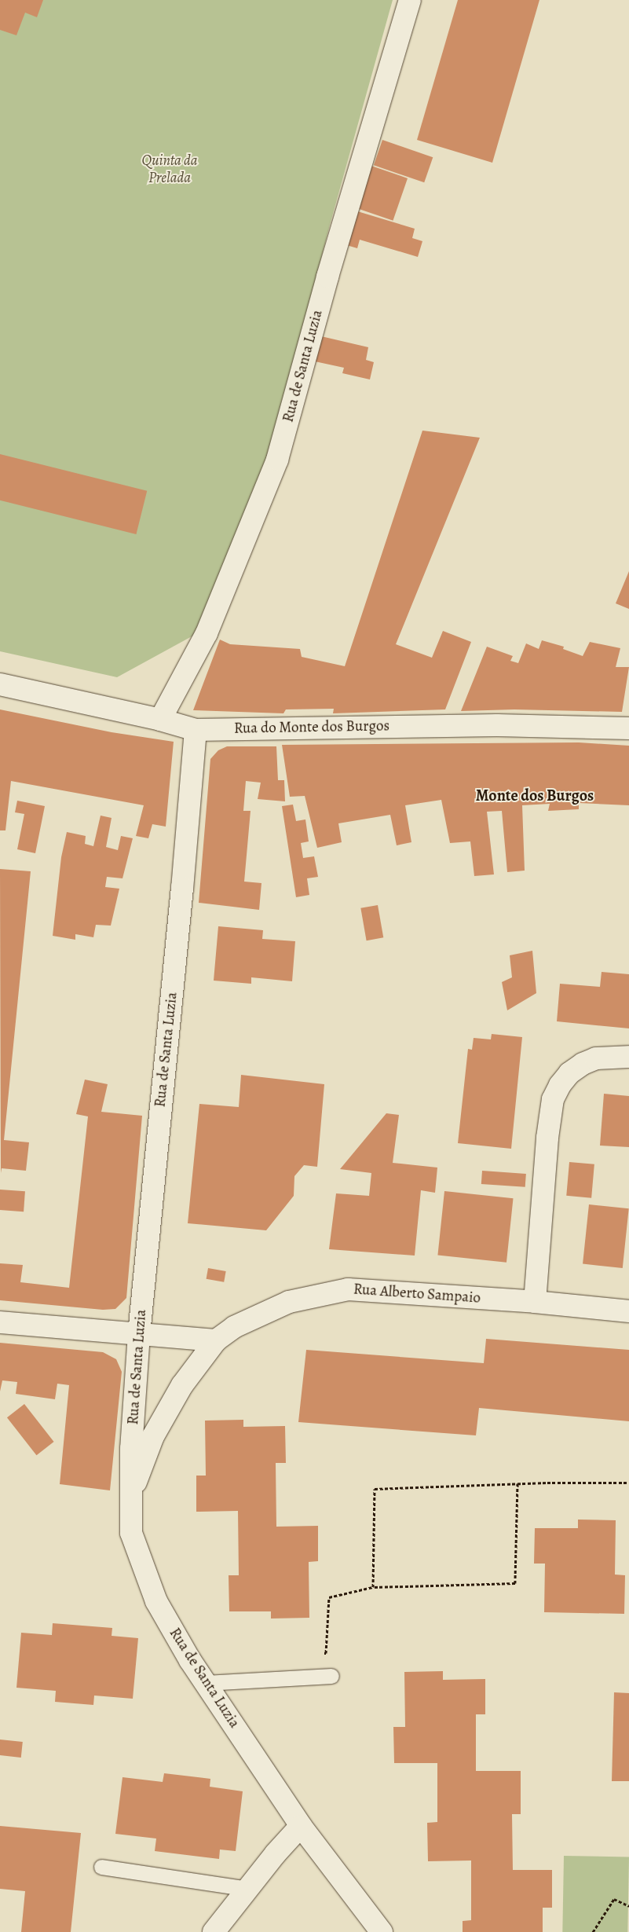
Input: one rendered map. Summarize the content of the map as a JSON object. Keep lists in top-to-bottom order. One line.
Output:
{"streets":{"street":["Rua de Santa Luzia","Rua do Monte dos Burgos","Rua Alberto Sampaio"]},"crossings":[["Rua de Santa Luzia","Rua do Monte dos Burgos"],["Rua de Santa Luzia","Rua Alberto Sampaio"]],"districts":["Monte dos Burgos"],"parks":["Quinta da Prelada"]}
